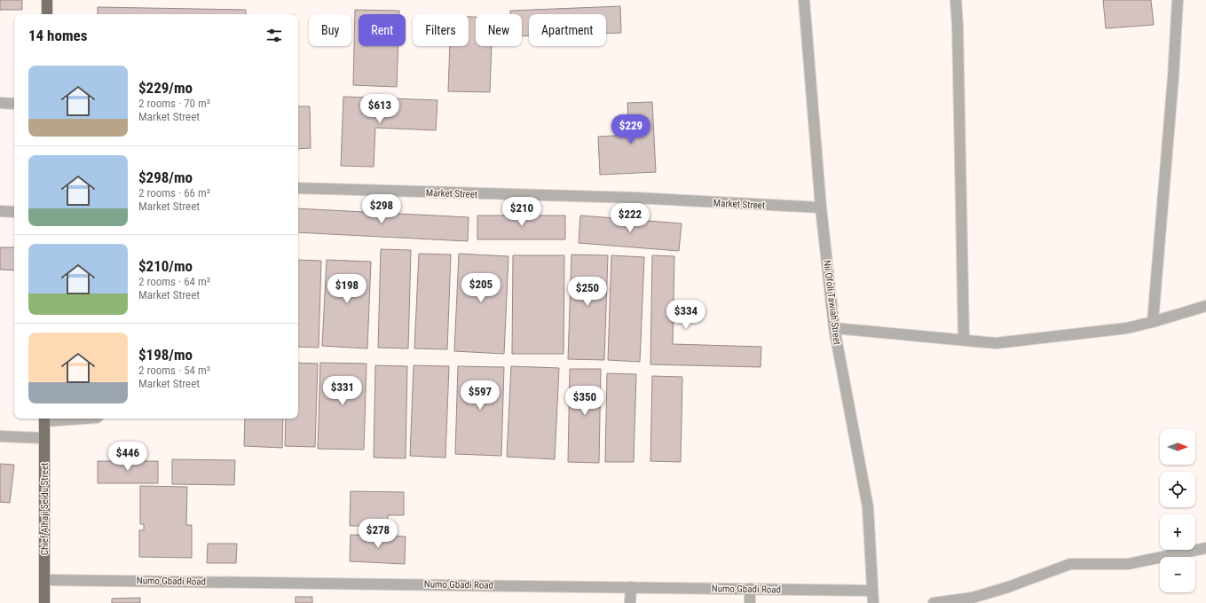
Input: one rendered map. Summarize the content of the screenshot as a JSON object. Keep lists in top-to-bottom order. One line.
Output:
{"streets":{"main road":["Chief Alhaji Seidu Street"],"street":["Market Street","Nii Ofoli Tawiah Street","Numo Gbadi Road"]},"crossings":[["Market Street","Nii Ofoli Tawiah Street"],["Nii Ofoli Tawiah Street","Numo Gbadi Road"],["Chief Alhaji Seidu Street","Numo Gbadi Road"]],"north":"right","page":{"chip":["Buy","Rent","Filters","New","Apartment"],"heading":"14 homes","list":[{"name":"$229/mo","note":"2 rooms · 70 m² · Market Street"},{"name":"$298/mo","note":"2 rooms · 66 m² · Market Street"},{"name":"$210/mo","note":"2 rooms · 64 m² · Market Street"},{"name":"$198/mo","note":"2 rooms · 54 m² · Market Street"}],"price":["$613","$229","$298","$210","$222","$205","$198","$250","$334","$331","$597","$350","$446","$278"],"map_buttons":["+","−"]}}
